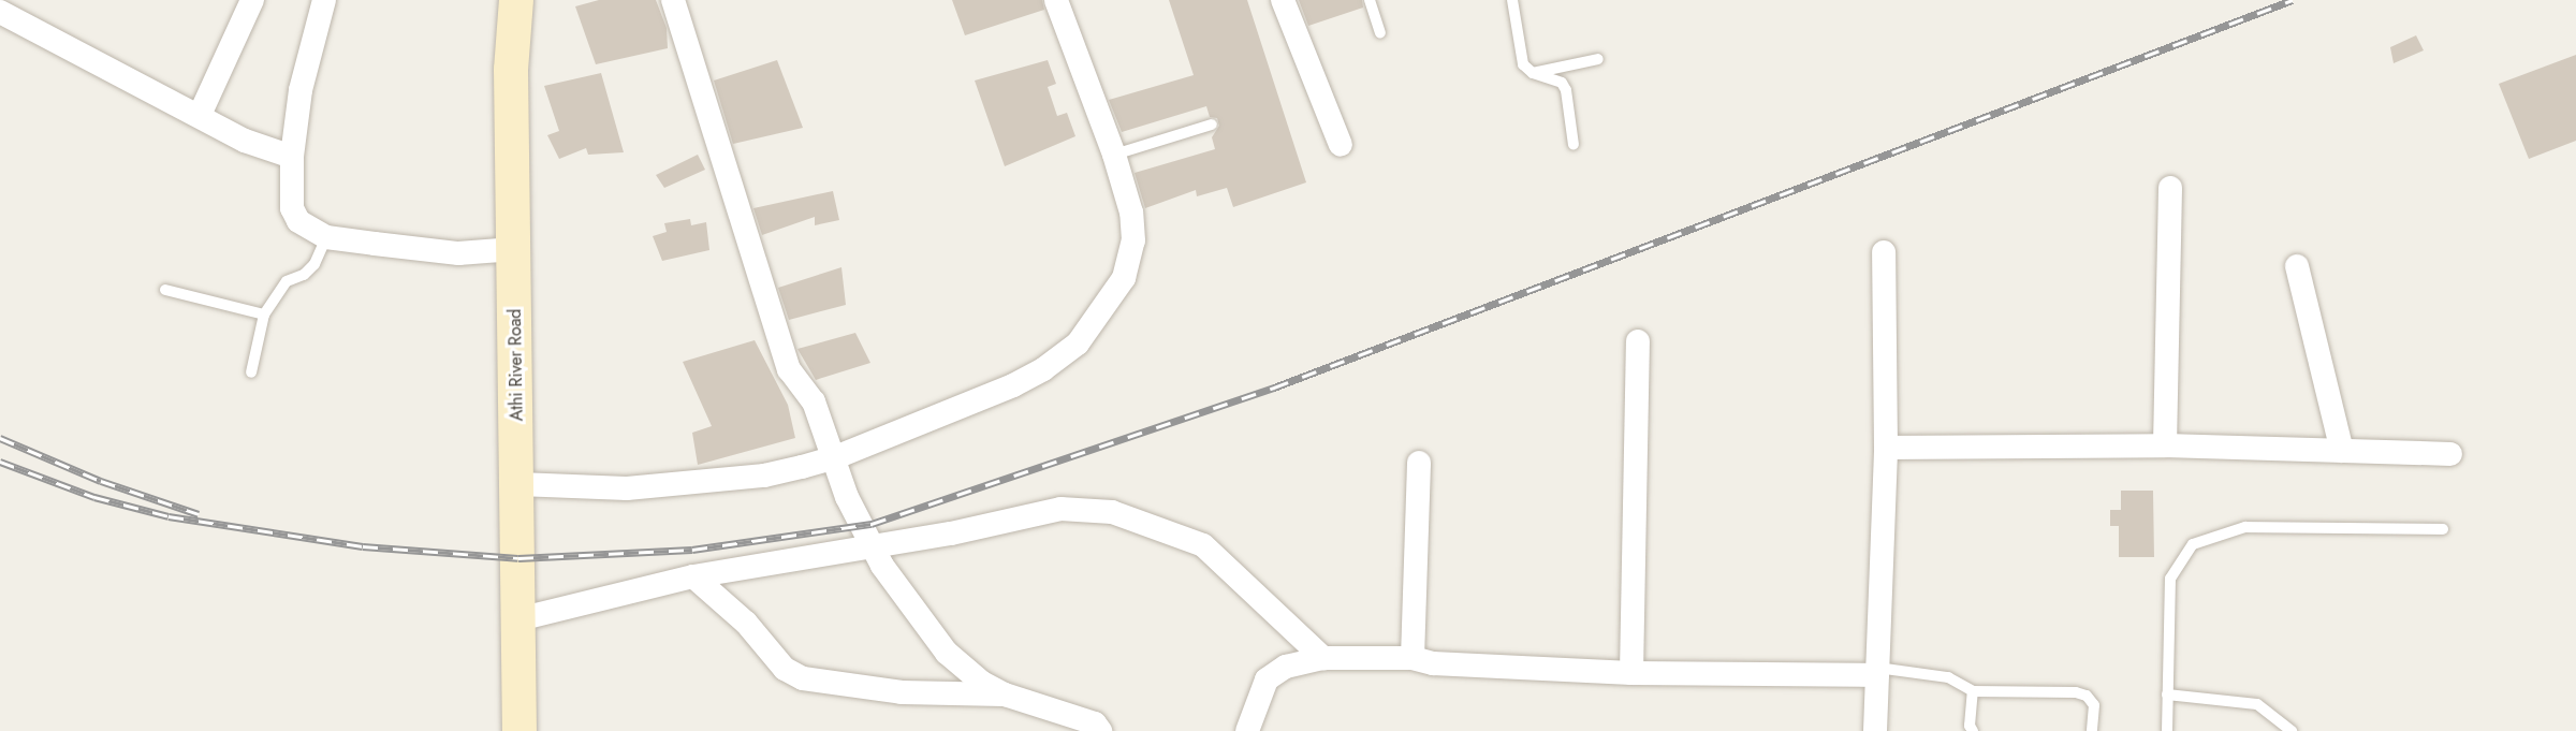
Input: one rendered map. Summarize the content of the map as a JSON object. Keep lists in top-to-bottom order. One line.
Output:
{"streets":{"main road":["Athi River Road"]}}
